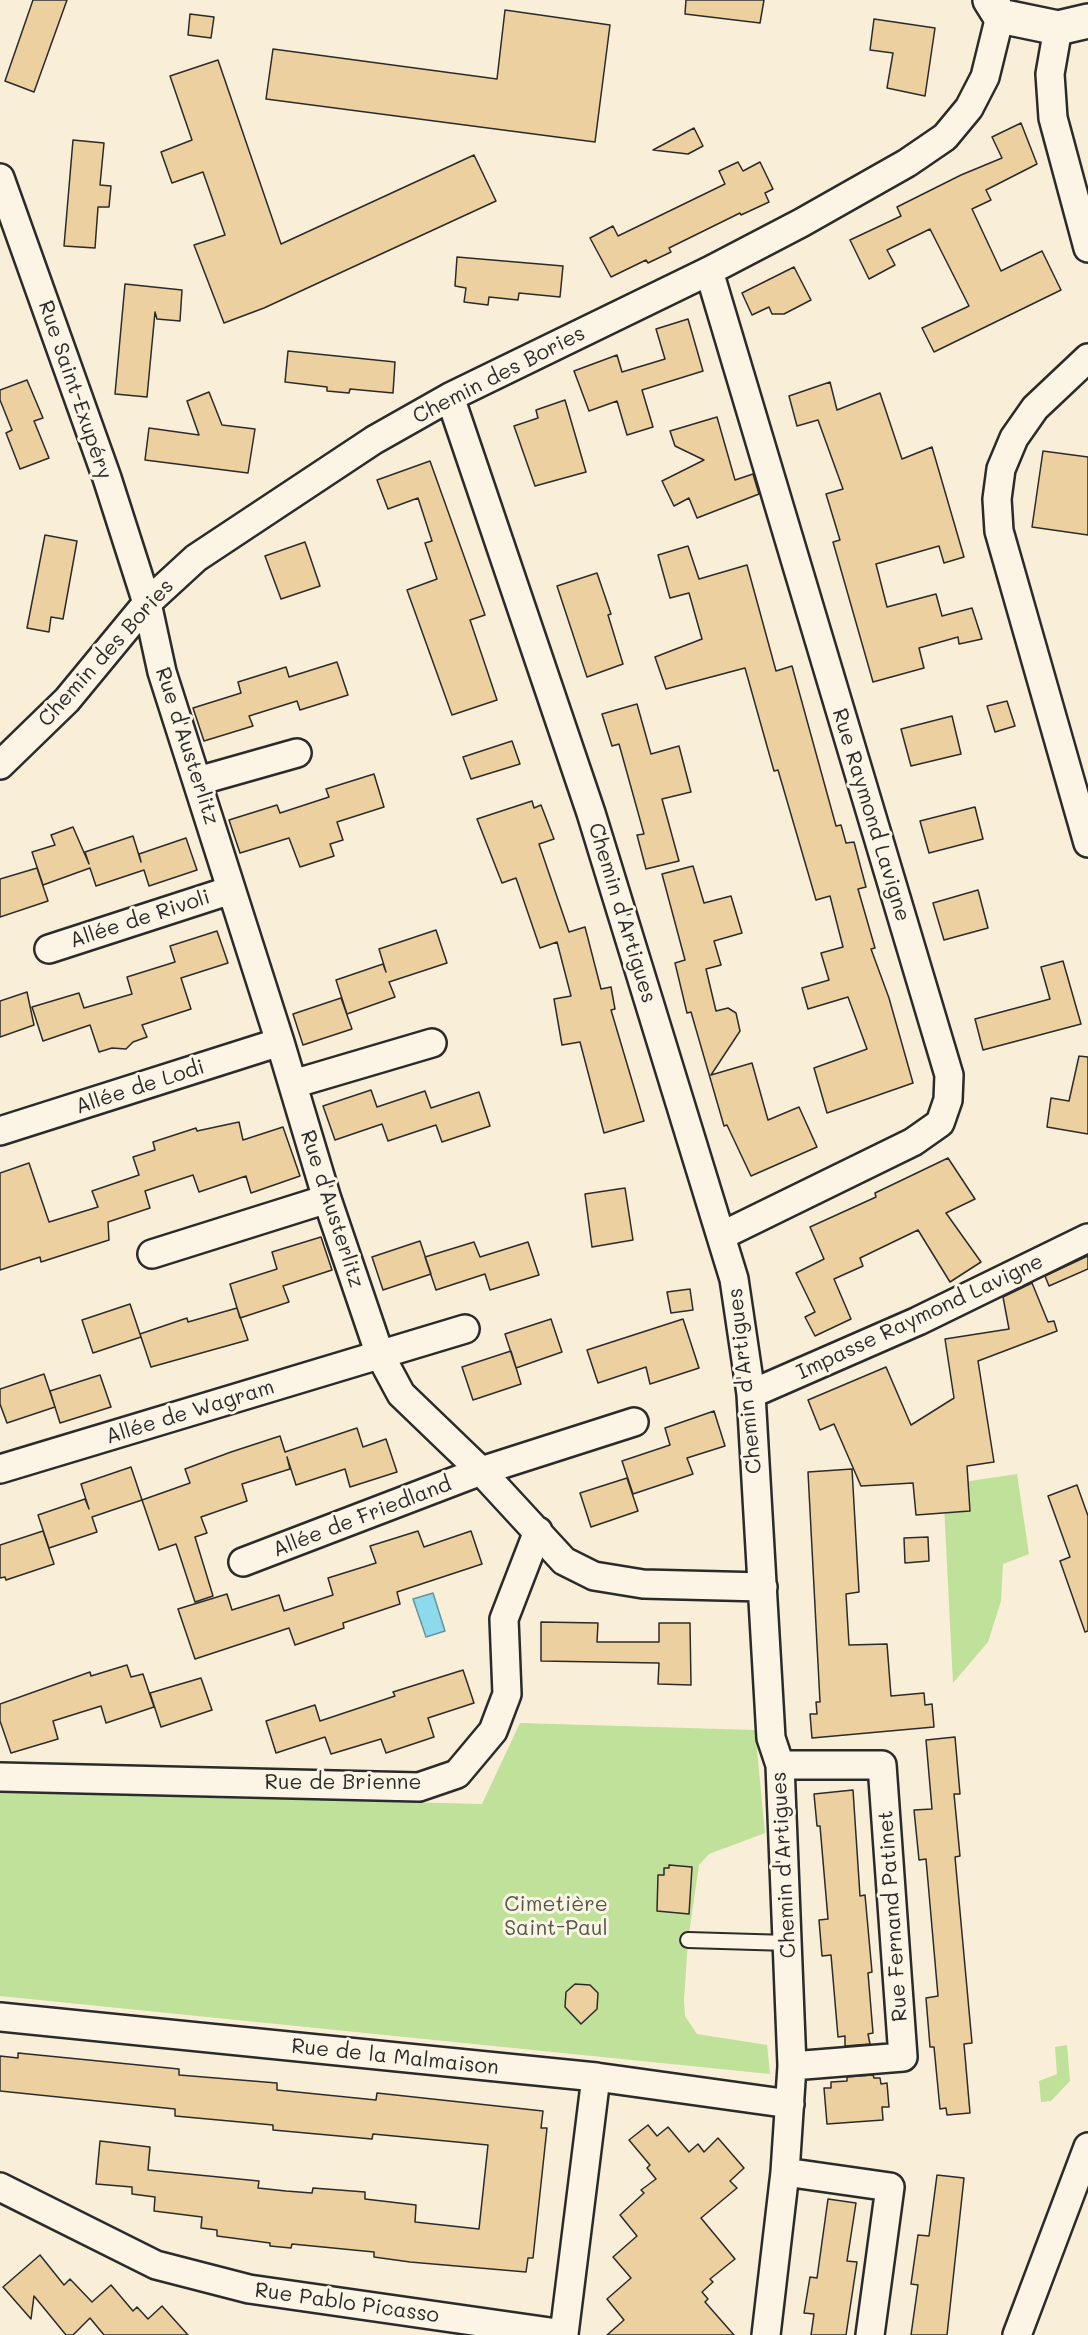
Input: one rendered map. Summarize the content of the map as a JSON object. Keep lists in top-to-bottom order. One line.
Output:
{"streets":{"street":["Chemin des Bories","Rue Saint-Exupéry","Rue d'Austerlitz","Rue Raymond Lavigne","Chemin d'Artigues","Allée de Rivoli","Allée de Lodi","Impasse Raymond Lavigne","Allée de Wagram","Allée de Friedland","Rue de Brienne","Rue Fernand Patinet","Rue de la Malmaison","Rue Pablo Picasso"]},"crossings":[["Chemin des Bories","Rue Saint-Exupéry"],["Chemin des Bories","Rue d'Austerlitz"],["Chemin des Bories","Rue Raymond Lavigne"],["Chemin des Bories","Chemin d'Artigues"],["Rue Saint-Exupéry","Rue d'Austerlitz"],["Rue d'Austerlitz","Chemin d'Artigues"],["Rue d'Austerlitz","Allée de Rivoli"],["Rue d'Austerlitz","Allée de Lodi"],["Rue d'Austerlitz","Allée de Wagram"],["Rue d'Austerlitz","Allée de Friedland"],["Rue d'Austerlitz","Rue de Brienne"],["Rue Raymond Lavigne","Chemin d'Artigues"],["Chemin d'Artigues","Impasse Raymond Lavigne"],["Chemin d'Artigues","Rue Fernand Patinet"],["Chemin d'Artigues","Rue de la Malmaison"],["Rue de la Malmaison","Rue Pablo Picasso"]],"parks":["Cimetière Saint-Paul"]}
